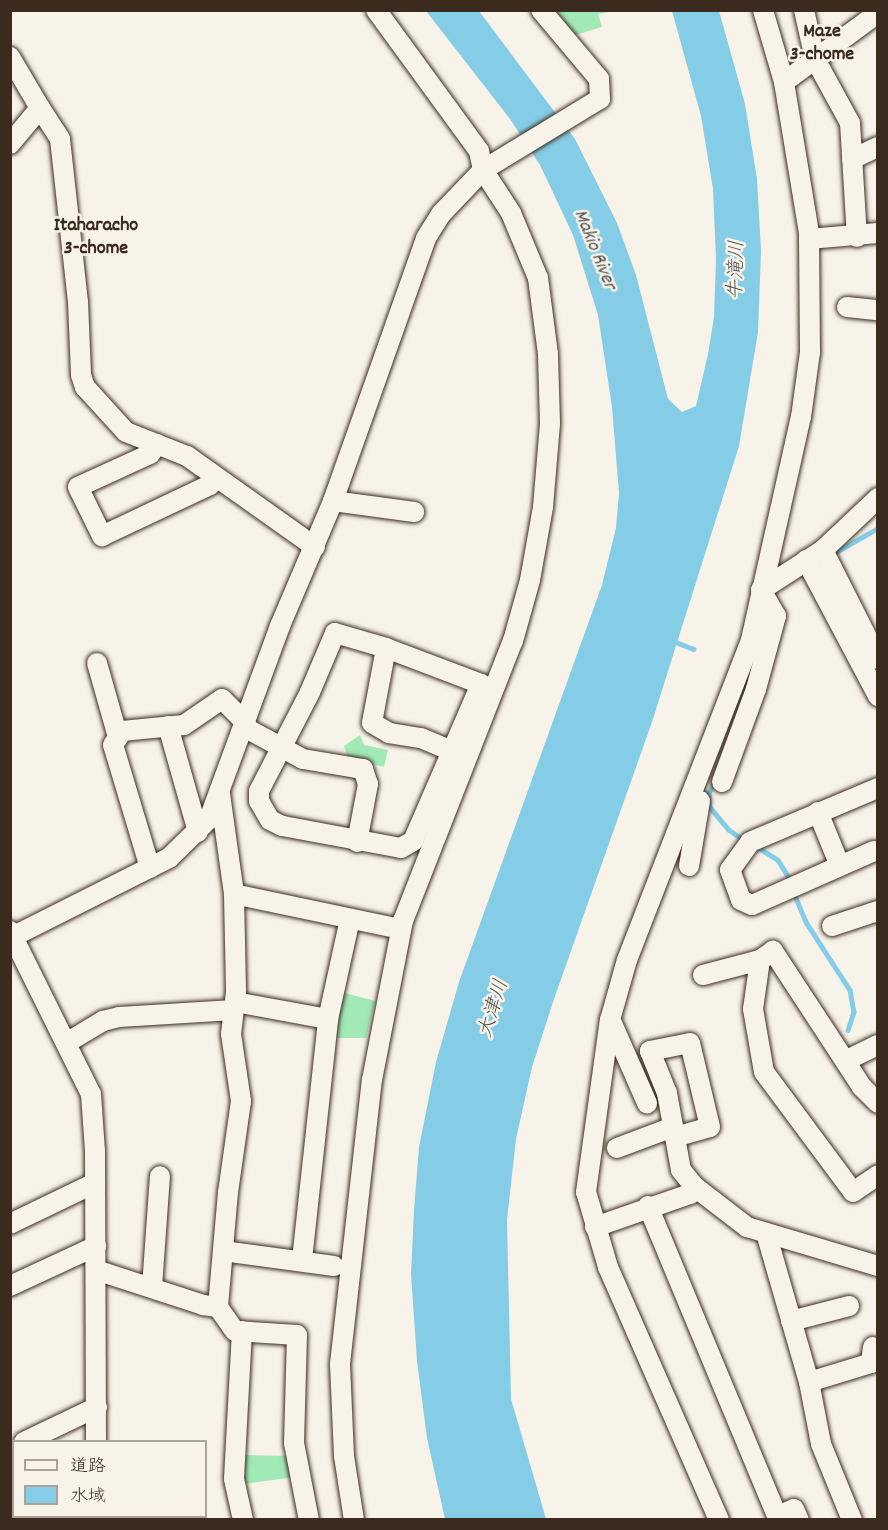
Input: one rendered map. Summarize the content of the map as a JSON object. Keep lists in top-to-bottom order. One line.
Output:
{"districts":["Maze 3-chome","Itaharacho 3-chome"],"water":["Makio River","牛滝川","大津川"],"legend":["道路","水域"]}
